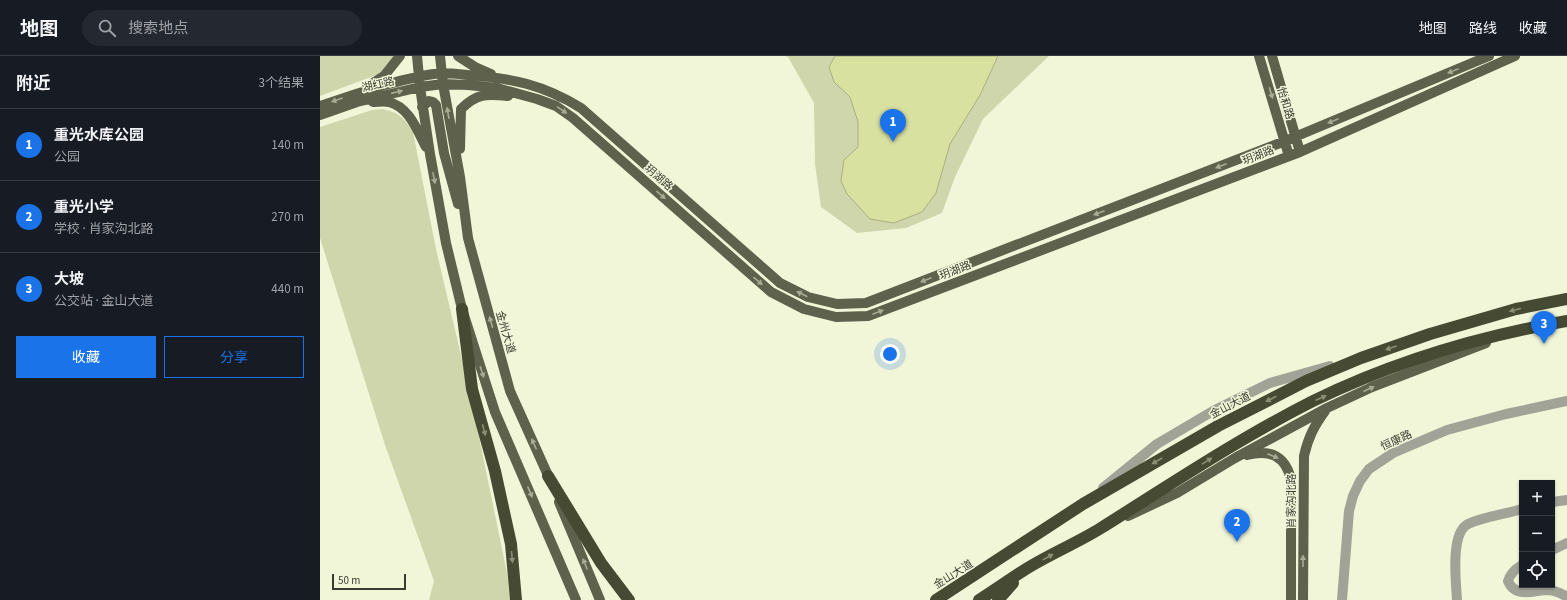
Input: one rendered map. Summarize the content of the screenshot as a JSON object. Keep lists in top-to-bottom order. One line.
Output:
{"streets":{"highway":["金山大道"],"main road":["湖红路","怡和路","玥湖路","金州大道","肖家沟北路"],"street":["恒康路"]},"crossings":[["湖红路","玥湖路"],["湖红路","金州大道"],["怡和路","玥湖路"],["玥湖路","金州大道"]],"scale_bar":"50 m","page":{"header":"地图","search":"搜索地点","nav":["地图","路线","收藏"],"heading":["附近","3个结果"],"list":[{"mark":"1","name":"重光水库公园","note":"公园","value":"140 m"},{"mark":"2","name":"重光小学","note":"学校 · 肖家沟北路","value":"270 m"},{"mark":"3","name":"大坡","note":"公交站 · 金山大道","value":"440 m"}],"pins":["1","3","2"],"buttons":["收藏","分享"],"map_buttons":["+","−"],"scale":"50 m"}}
